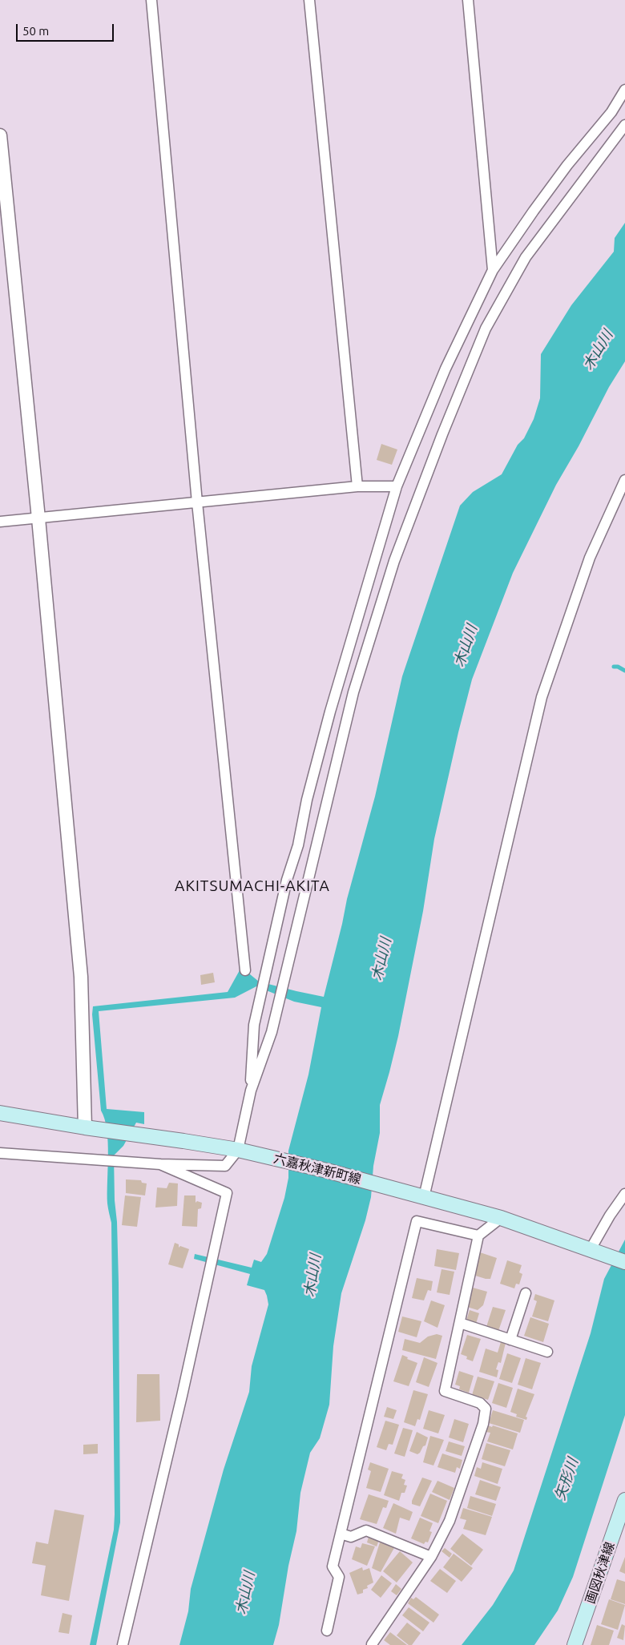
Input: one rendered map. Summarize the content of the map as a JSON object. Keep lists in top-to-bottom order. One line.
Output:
{"streets":{"main road":["六嘉秋津新町線","画図秋津線"]},"districts":["AKITSUMACHI-AKITA"],"water":["木山川","矢形川"],"scale_bar":"50 m"}
